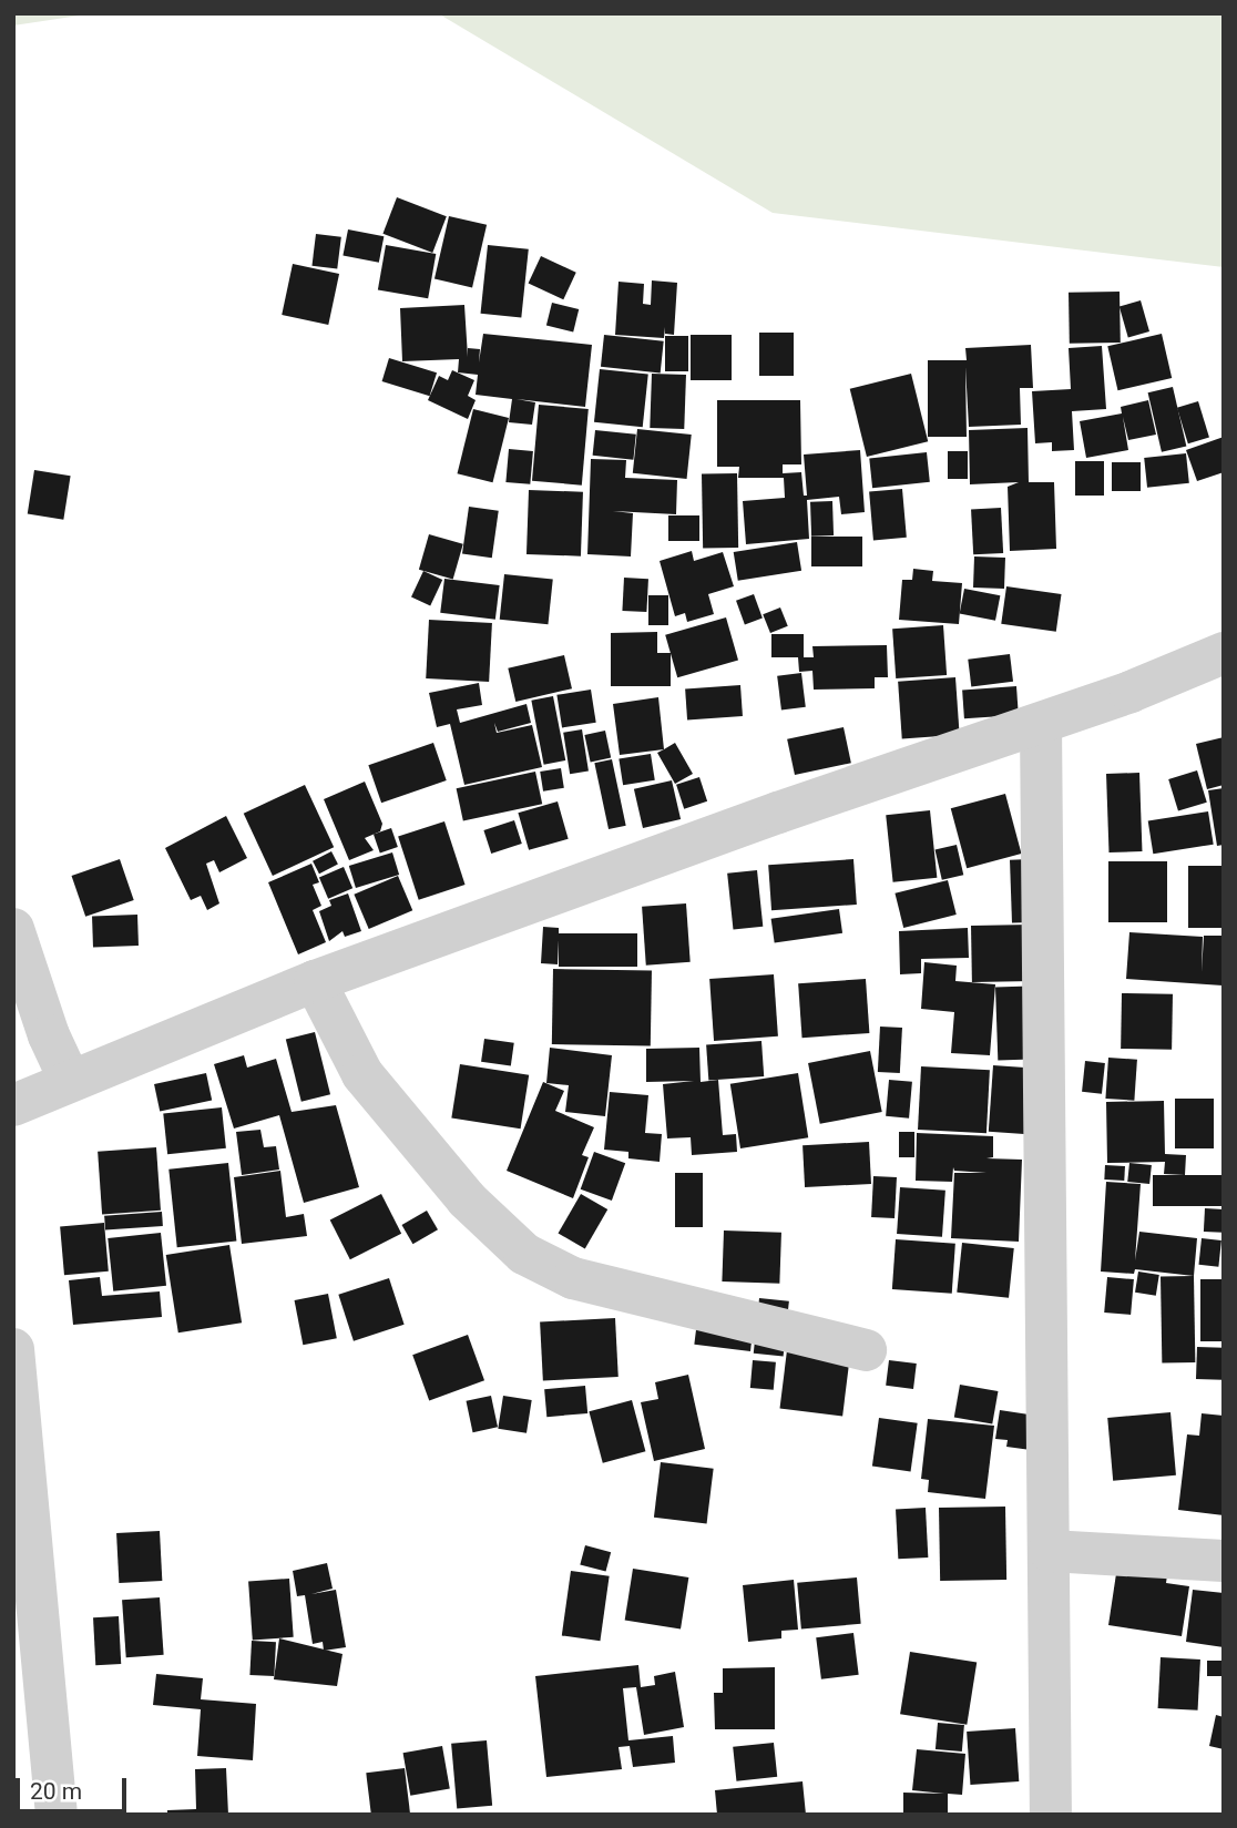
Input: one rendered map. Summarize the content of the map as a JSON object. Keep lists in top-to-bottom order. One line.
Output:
{"scale_bar":"20 m"}
